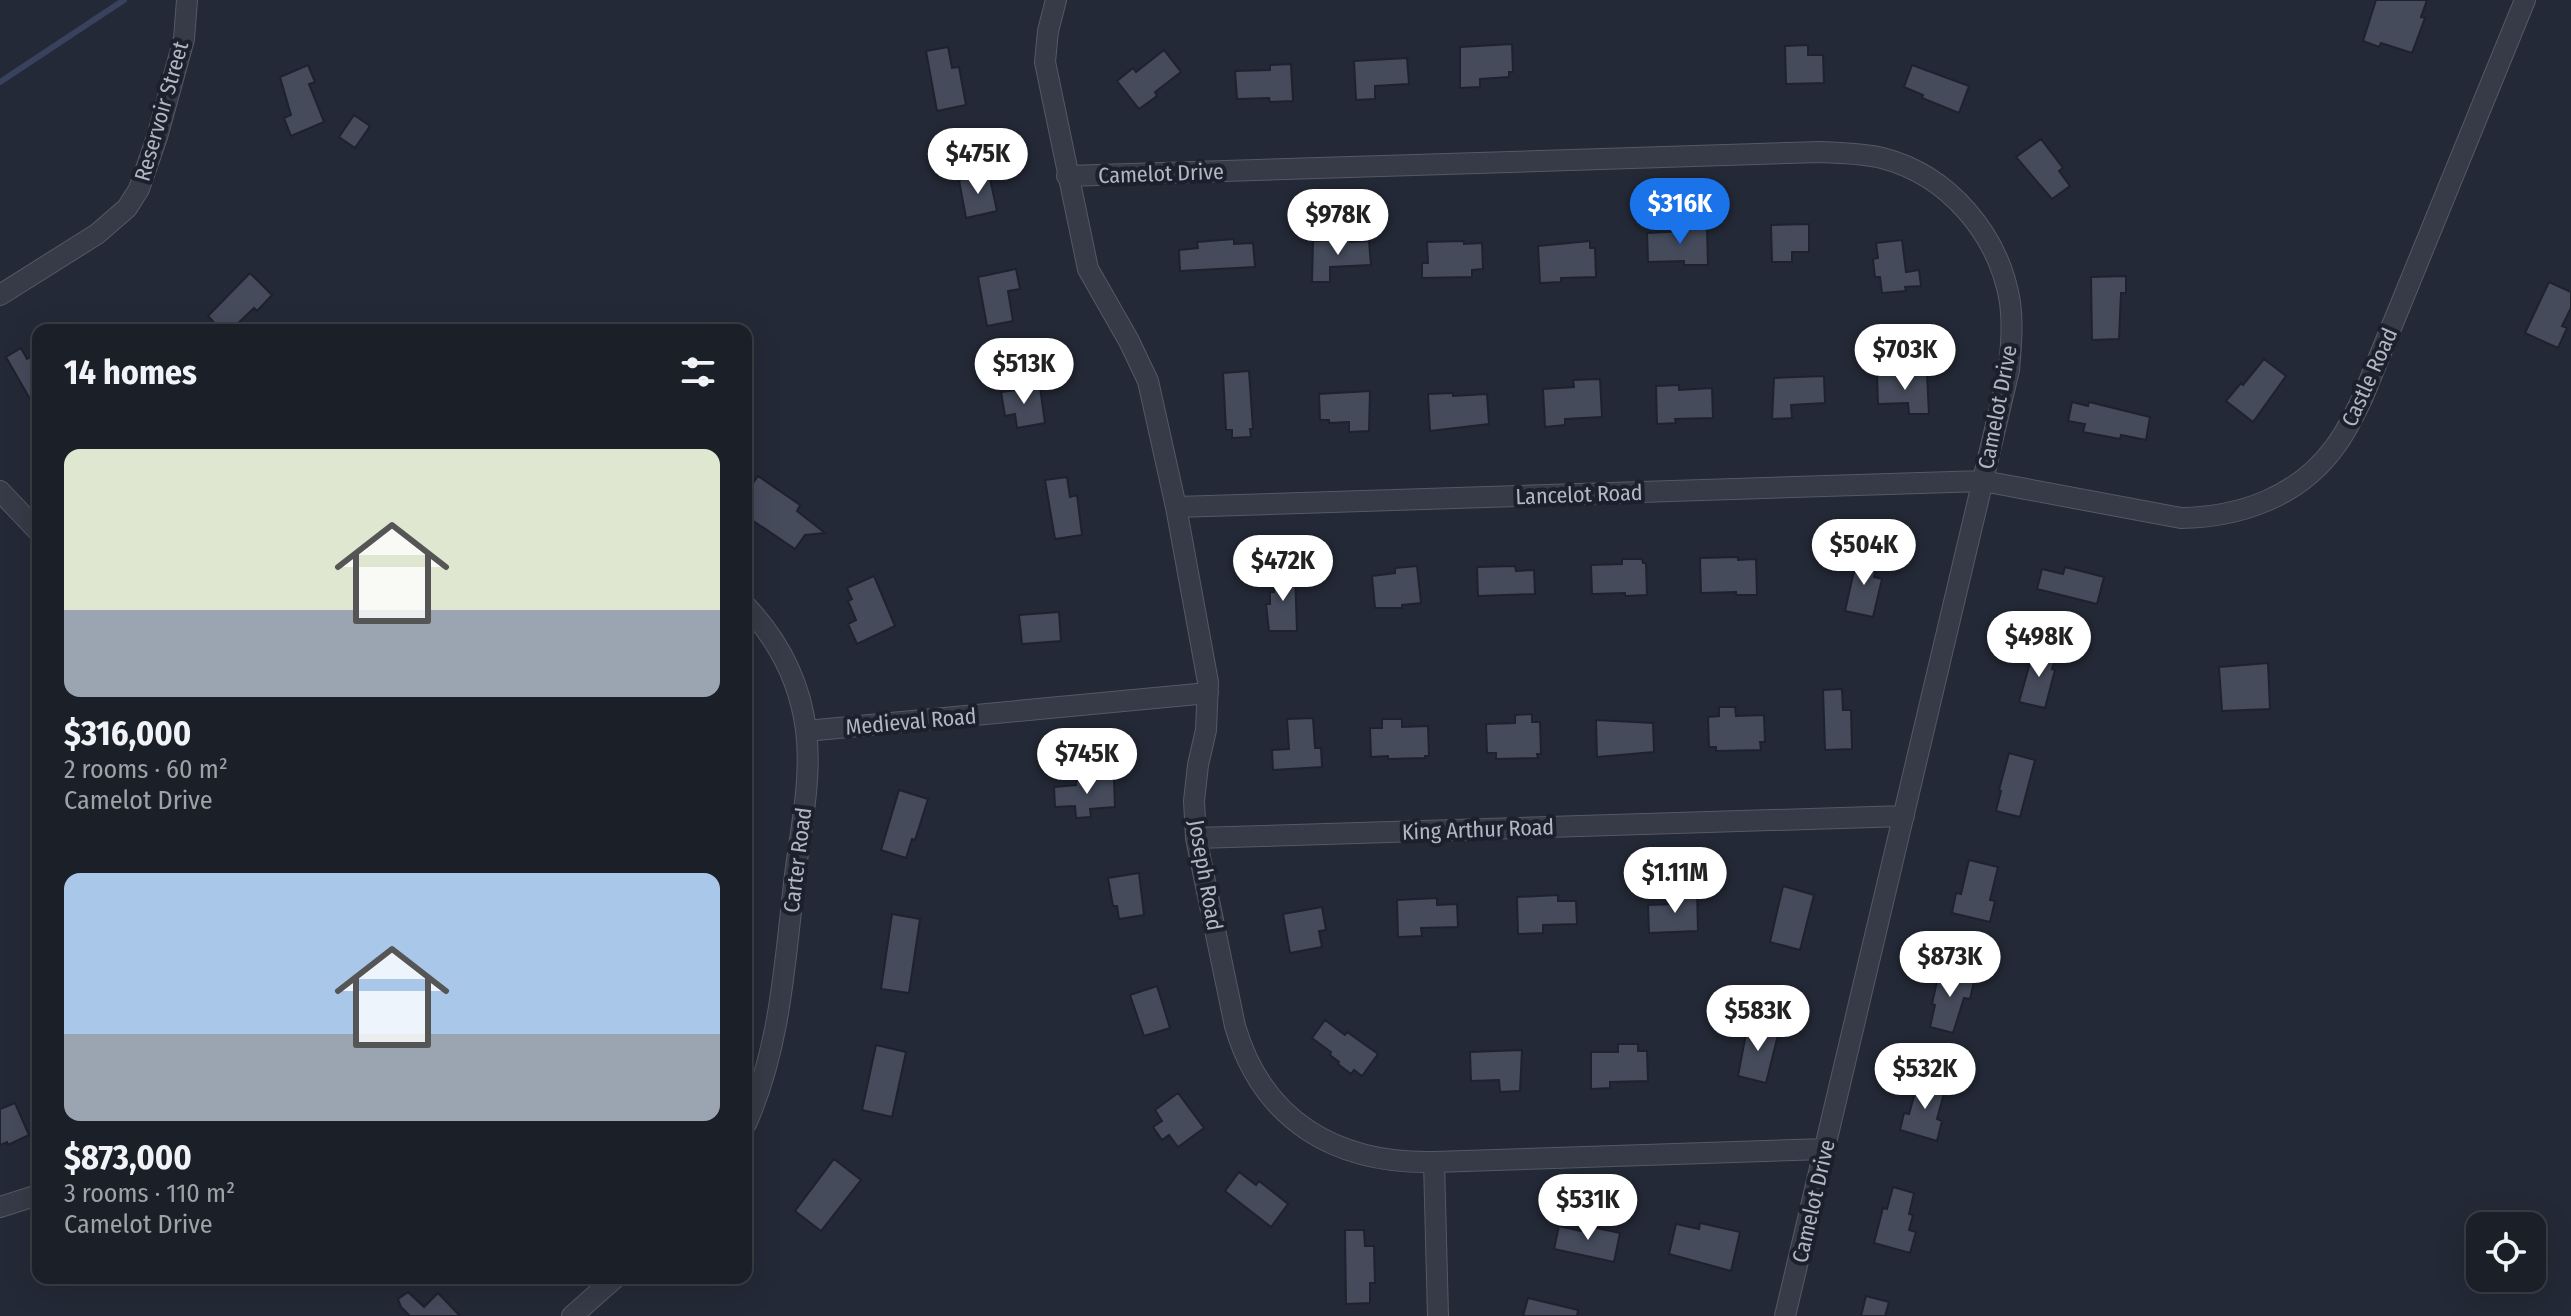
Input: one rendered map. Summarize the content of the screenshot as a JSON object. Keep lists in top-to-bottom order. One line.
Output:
{"streets":{"street":["Reservoir Street","Camelot Drive","Castle Road","Lancelot Road","Medieval Road","King Arthur Road","Carter Road","Joseph Road"]},"crossings":[["Camelot Drive","Castle Road"],["Camelot Drive","Lancelot Road"],["Camelot Drive","King Arthur Road"],["Camelot Drive","Joseph Road"],["Castle Road","Lancelot Road"],["Lancelot Road","Joseph Road"],["Medieval Road","Carter Road"],["Medieval Road","Joseph Road"],["King Arthur Road","Joseph Road"]],"page":{"price":["$475K","$316K","$978K","$703K","$513K","$504K","$472K","$498K","$745K","$1.11M","$873K","$583K","$532K","$531K"],"heading":"14 homes","list":[{"name":"$316,000","note":"2 rooms · 60 m² · Camelot Drive"},{"name":"$873,000","note":"3 rooms · 110 m² · Camelot Drive"}]}}
